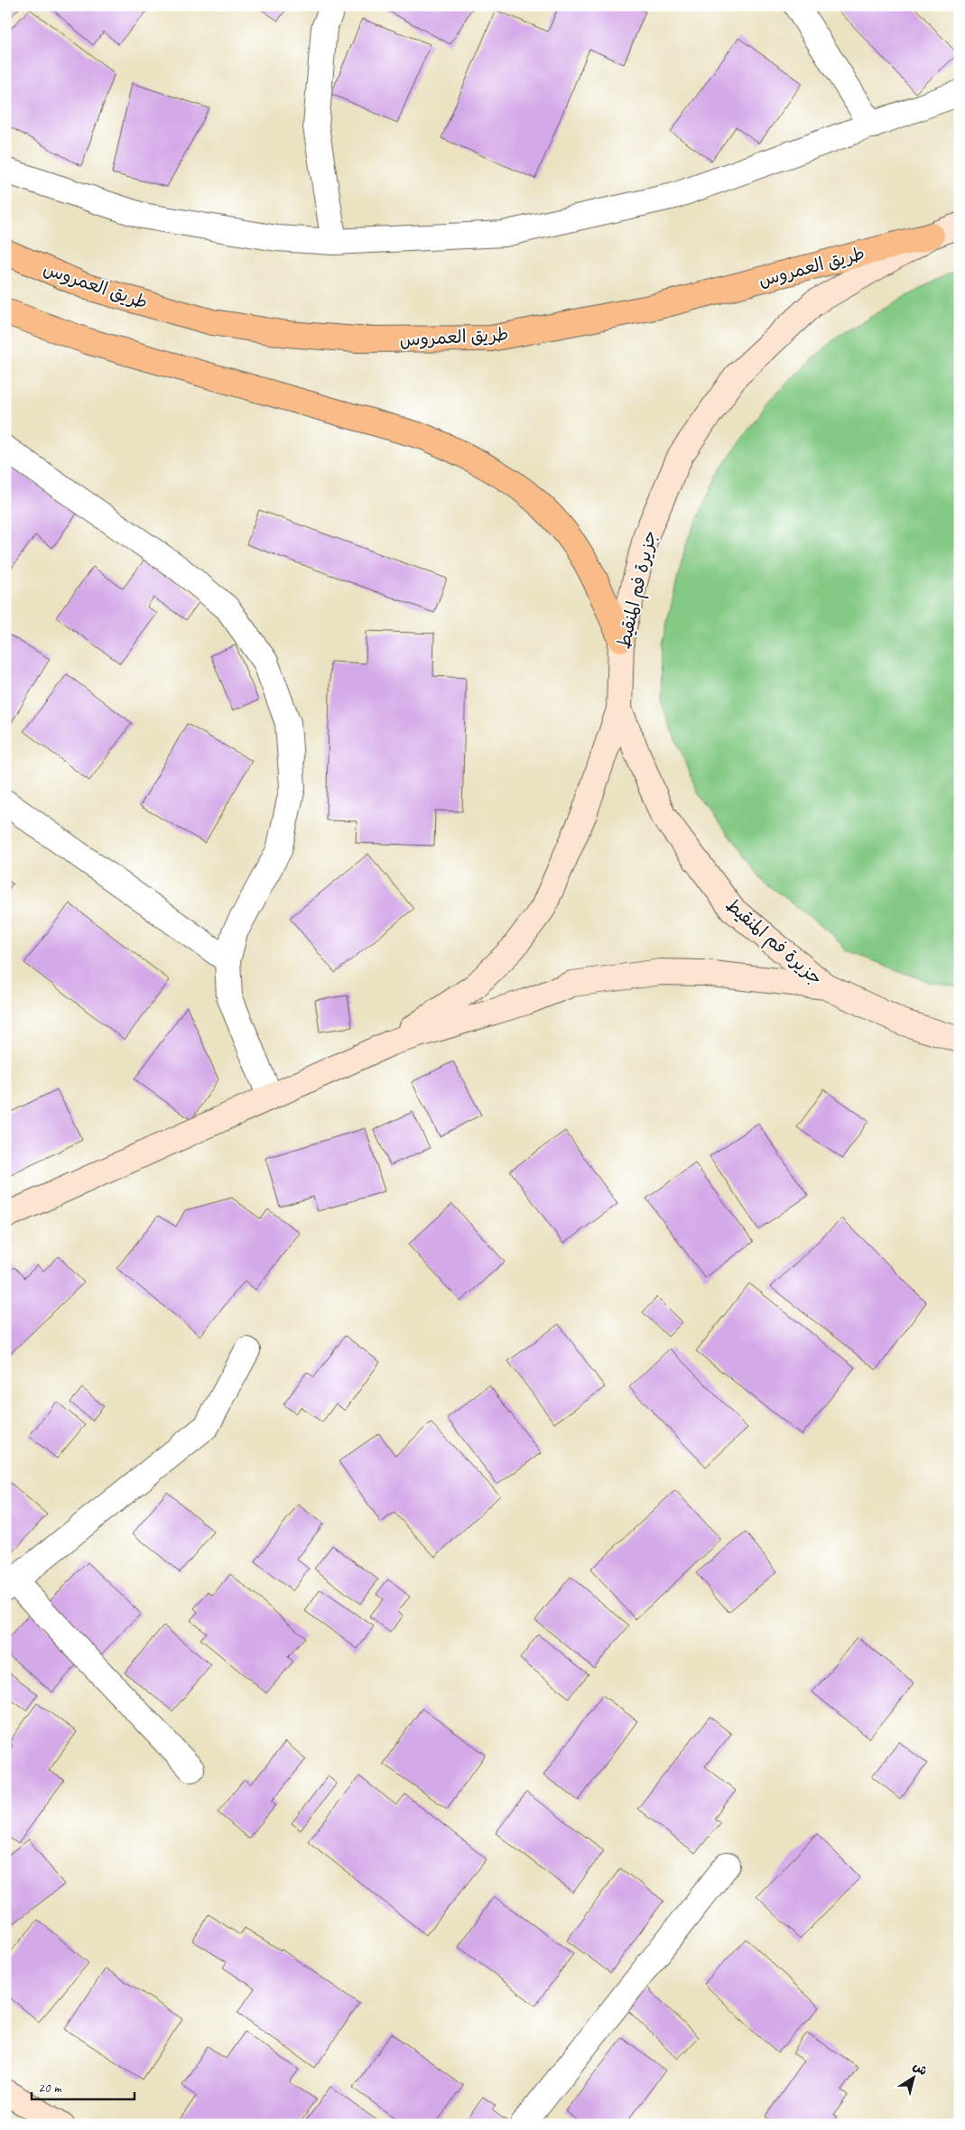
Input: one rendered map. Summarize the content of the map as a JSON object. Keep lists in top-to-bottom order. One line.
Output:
{"streets":{"main road":["طريق العمروس","جزيرة فم المنقيط"]},"crossings":[["طريق العمروس","جزيرة فم المنقيط"]],"scale_bar":"20 m","north":"top right"}
